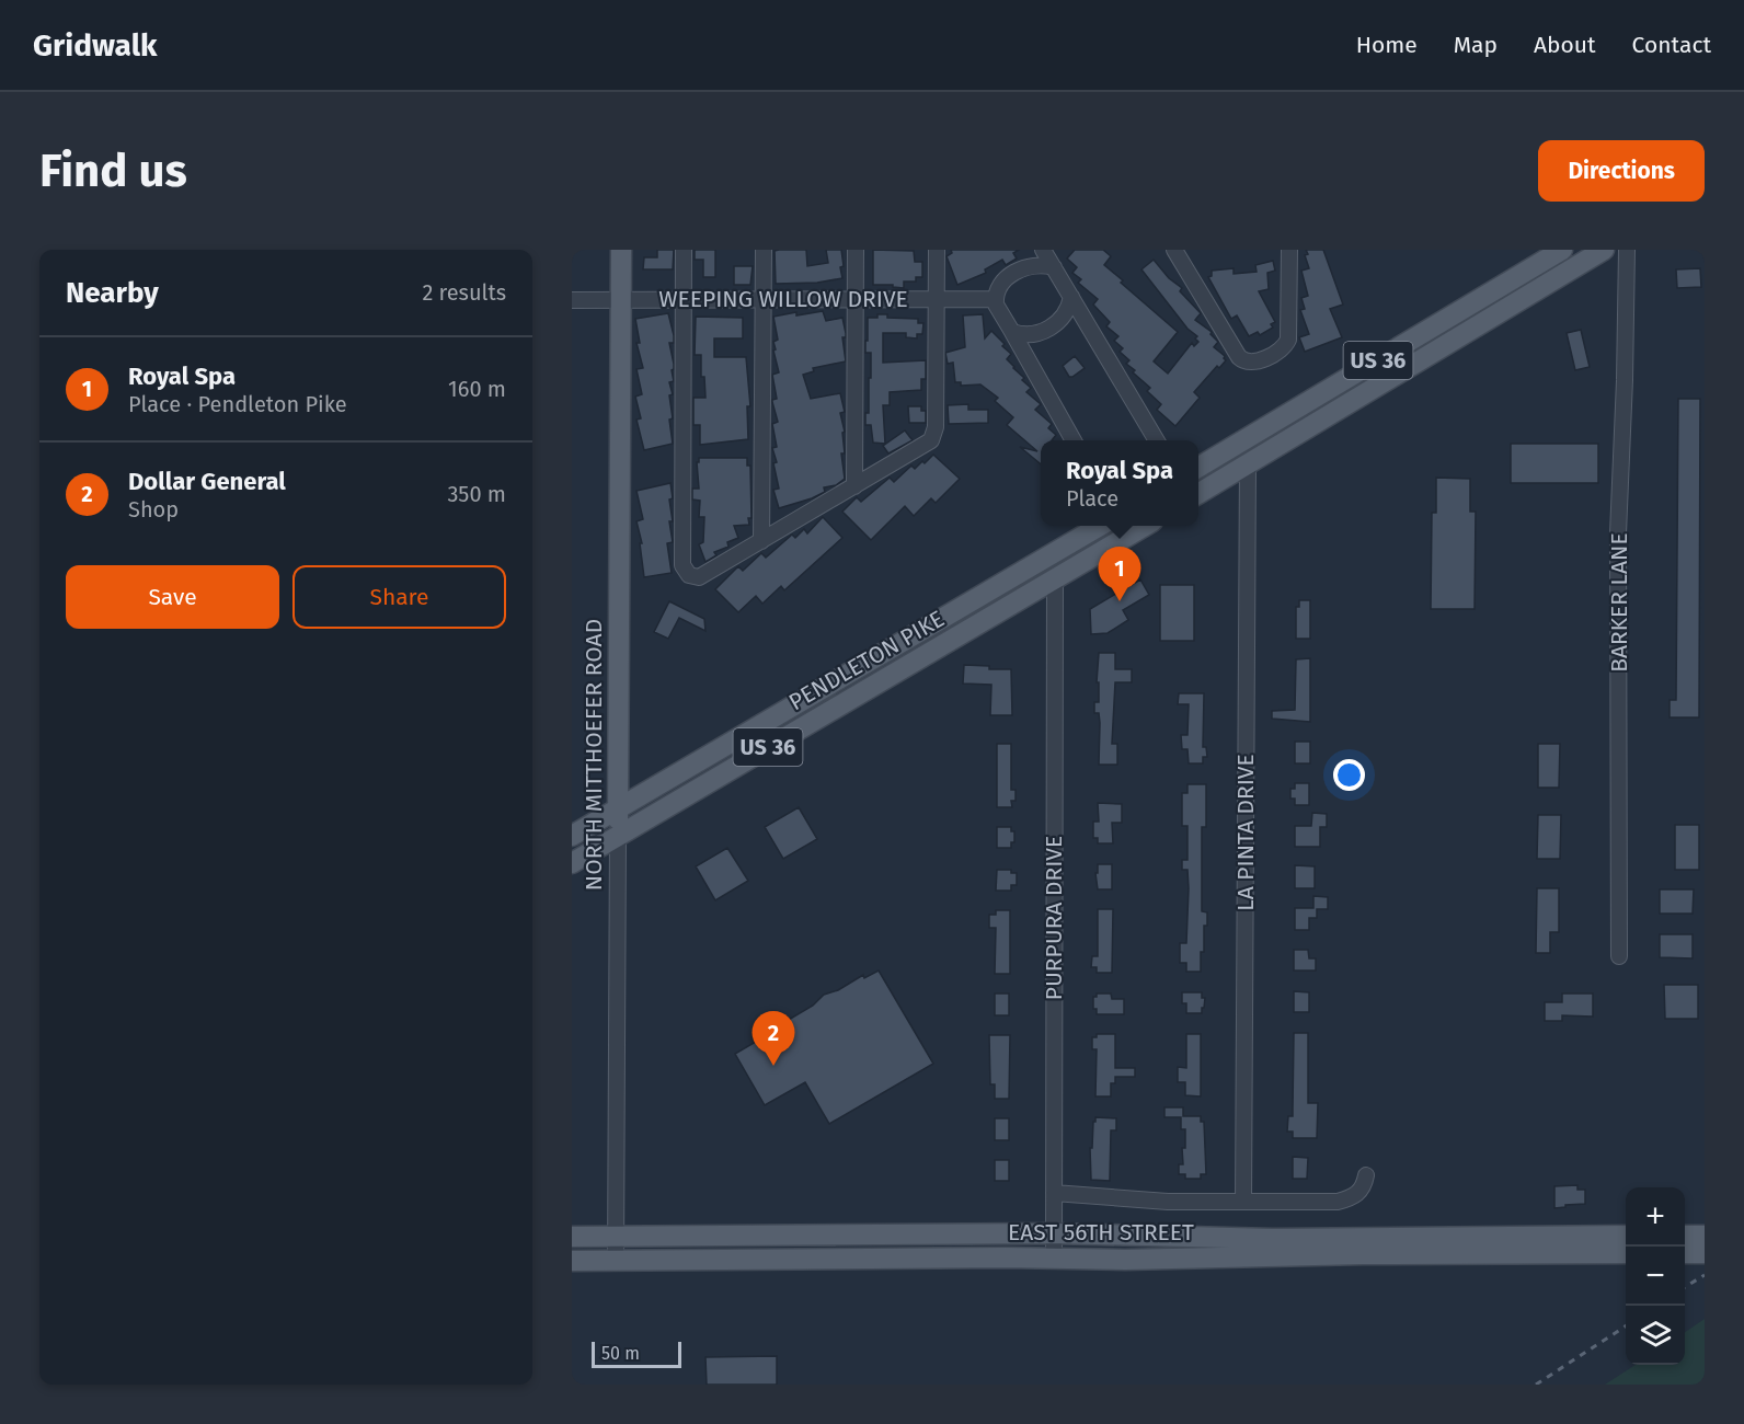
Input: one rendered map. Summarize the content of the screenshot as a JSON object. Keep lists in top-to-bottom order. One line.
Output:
{"streets":{"main road":["US 36","PENDLETON PIKE","NORTH MITTHOEFER ROAD","EAST 56TH STREET"],"street":["WEEPING WILLOW DRIVE","BARKER LANE","LA PINTA DRIVE","PURPURA DRIVE"]},"crossings":[["WEEPING WILLOW DRIVE","NORTH MITTHOEFER ROAD"],["PENDLETON PIKE","NORTH MITTHOEFER ROAD"],["PENDLETON PIKE","PURPURA DRIVE"],["NORTH MITTHOEFER ROAD","EAST 56TH STREET"],["PURPURA DRIVE","EAST 56TH STREET"]],"scale_bar":"50 m","page":{"header":"Gridwalk","nav":["Home","Map","About","Contact"],"buttons":["Directions",["Save","Share"]],"title":"Find us","heading":["Nearby","2 results"],"list":[{"mark":"1","name":"Royal Spa","note":"Place · Pendleton Pike","value":"160 m"},{"mark":"2","name":"Dollar General","note":"Shop","value":"350 m"}],"popup":["Royal Spa","Place"],"pins":["1","2"],"map_buttons":["+","−"],"scale":"50 m"}}
